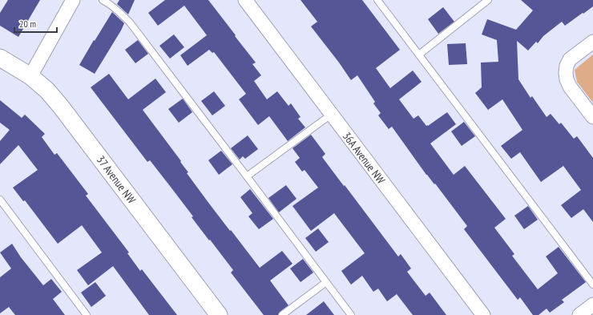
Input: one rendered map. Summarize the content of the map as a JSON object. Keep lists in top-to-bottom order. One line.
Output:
{"streets":{"street":["36A Avenue NW","37 Avenue NW"]},"scale_bar":"20 m"}
